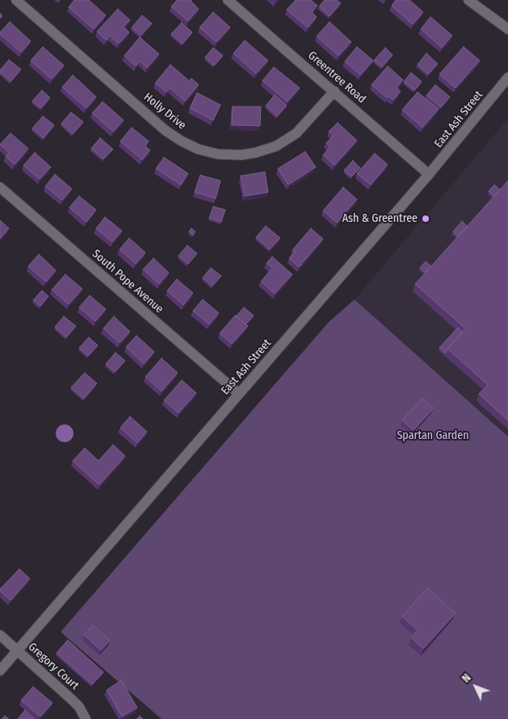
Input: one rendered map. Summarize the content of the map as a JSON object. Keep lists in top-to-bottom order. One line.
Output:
{"streets":{"street":["Greentree Road","Holly Drive","East Ash Street","South Pope Avenue","Gregory Court"]},"crossings":[["Greentree Road","Holly Drive"],["Greentree Road","East Ash Street"],["East Ash Street","South Pope Avenue"],["East Ash Street","Gregory Court"]],"parks":["Spartan Garden"],"places":["Ash & Greentree"],"north":"top left"}
